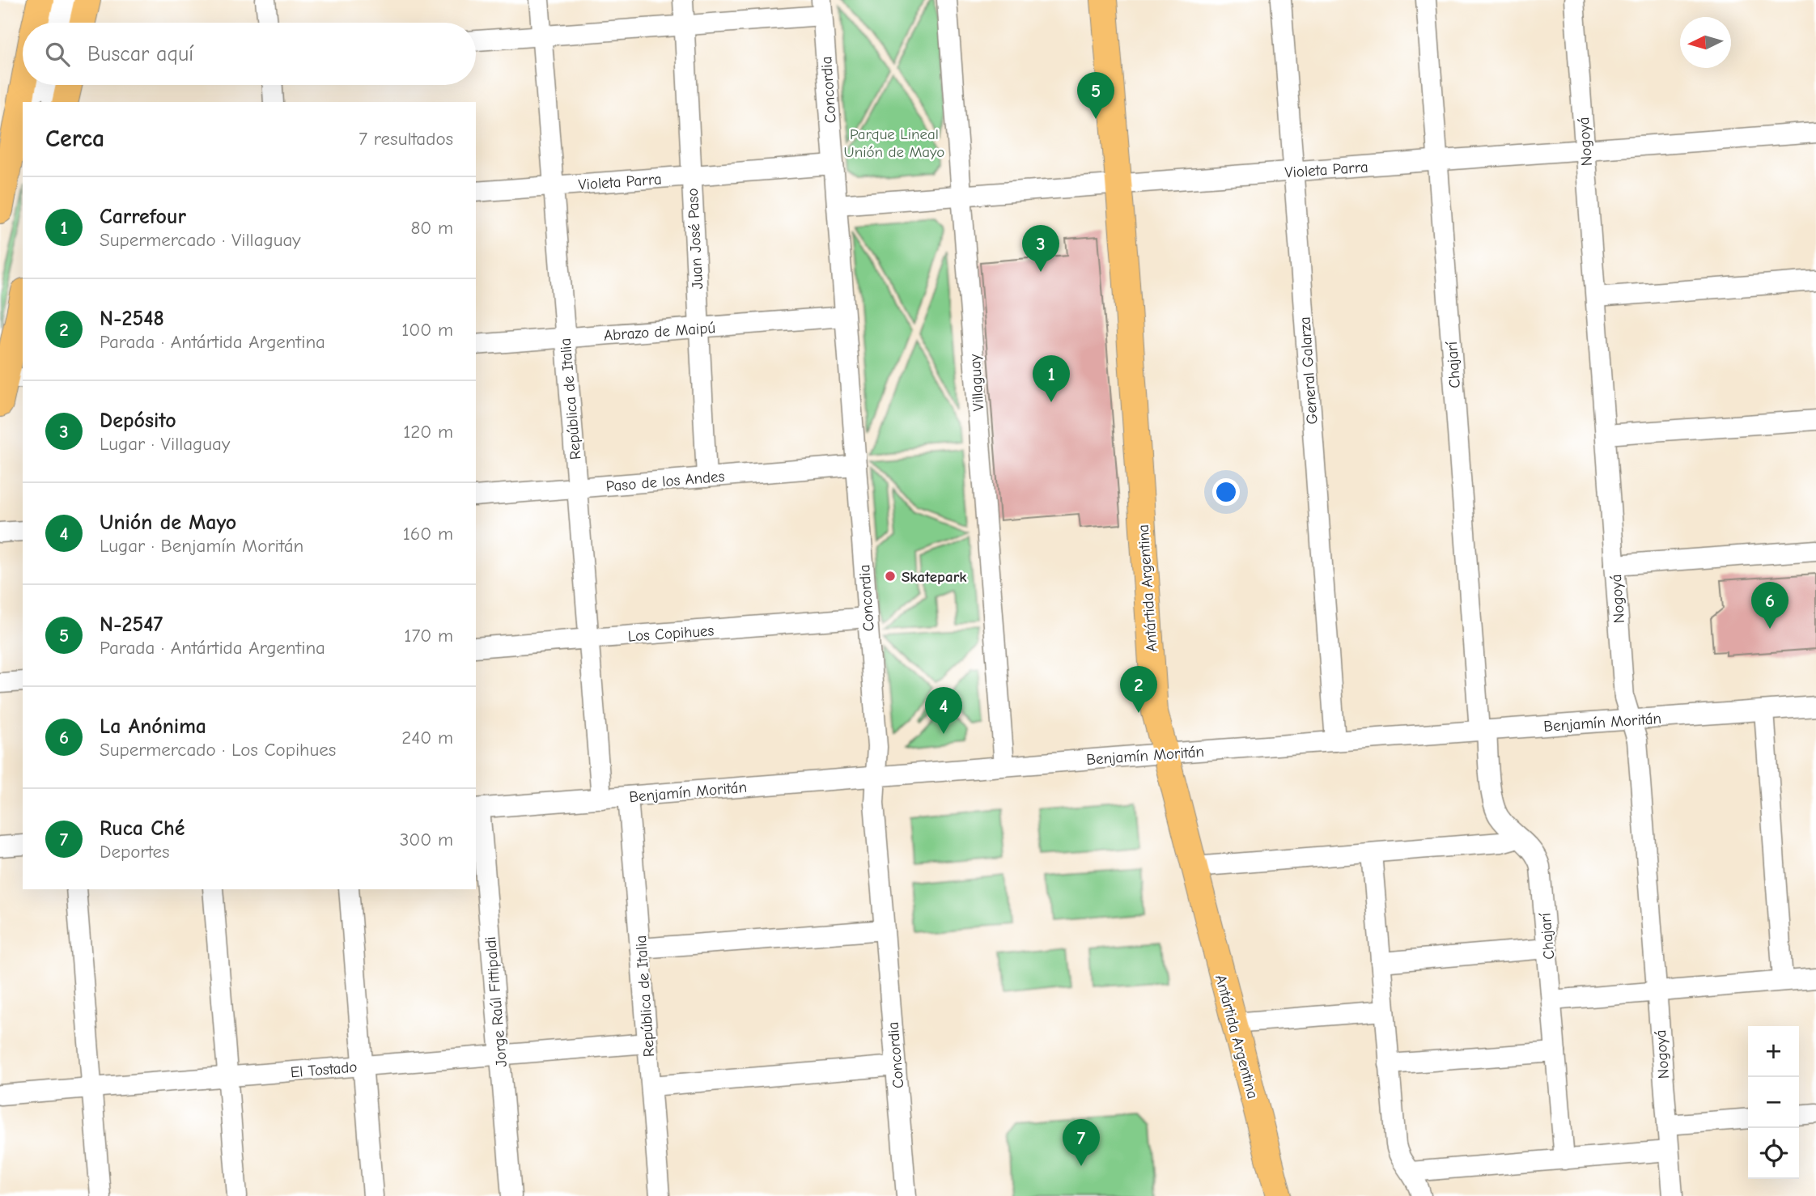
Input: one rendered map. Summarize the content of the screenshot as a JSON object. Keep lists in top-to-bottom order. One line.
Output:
{"streets":{"main road":["Antártida Argentina"],"street":["Concordia","Nogoyá","Violeta Parra","Juan José Paso","Abrazo de Maipú","Chajarí","General Galarza","Villaguay","República de Italia","Paso de los Andes","Los Copihues","Benjamín Moritán","Jorge Raúl Fittipaldi","El Tostado"]},"crossings":[["Concordia","Violeta Parra"],["Concordia","Abrazo de Maipú"],["Concordia","Paso de los Andes"],["Concordia","Los Copihues"],["Concordia","Benjamín Moritán"],["Nogoyá","Violeta Parra"],["Nogoyá","Benjamín Moritán"],["Violeta Parra","Juan José Paso"],["Violeta Parra","Chajarí"],["Violeta Parra","General Galarza"],["Violeta Parra","Villaguay"],["Violeta Parra","República de Italia"],["Violeta Parra","Antártida Argentina"],["Juan José Paso","Abrazo de Maipú"],["Juan José Paso","Paso de los Andes"],["Abrazo de Maipú","República de Italia"],["Chajarí","Benjamín Moritán"],["General Galarza","Benjamín Moritán"],["Villaguay","Benjamín Moritán"],["República de Italia","Paso de los Andes"],["República de Italia","Los Copihues"],["República de Italia","Benjamín Moritán"],["República de Italia","El Tostado"],["Antártida Argentina","Benjamín Moritán"],["Benjamín Moritán","Jorge Raúl Fittipaldi"],["Jorge Raúl Fittipaldi","El Tostado"]],"parks":["Parque Lineal Unión de Mayo"],"places":["Skatepark"],"north":"left","page":{"search":"Buscar aquí","pins":["5","3","1","6","2","4","7"],"heading":["Cerca","7 resultados"],"list":[{"mark":"1","name":"Carrefour","note":"Supermercado · Villaguay","value":"80 m"},{"mark":"2","name":"N-2548","note":"Parada · Antártida Argentina","value":"100 m"},{"mark":"3","name":"Depósito","note":"Lugar · Villaguay","value":"120 m"},{"mark":"4","name":"Unión de Mayo","note":"Lugar · Benjamín Moritán","value":"160 m"},{"mark":"5","name":"N-2547","note":"Parada · Antártida Argentina","value":"170 m"},{"mark":"6","name":"La Anónima","note":"Supermercado · Los Copihues","value":"240 m"},{"mark":"7","name":"Ruca Ché","note":"Deportes","value":"300 m"}],"map_buttons":["+","−"]}}
